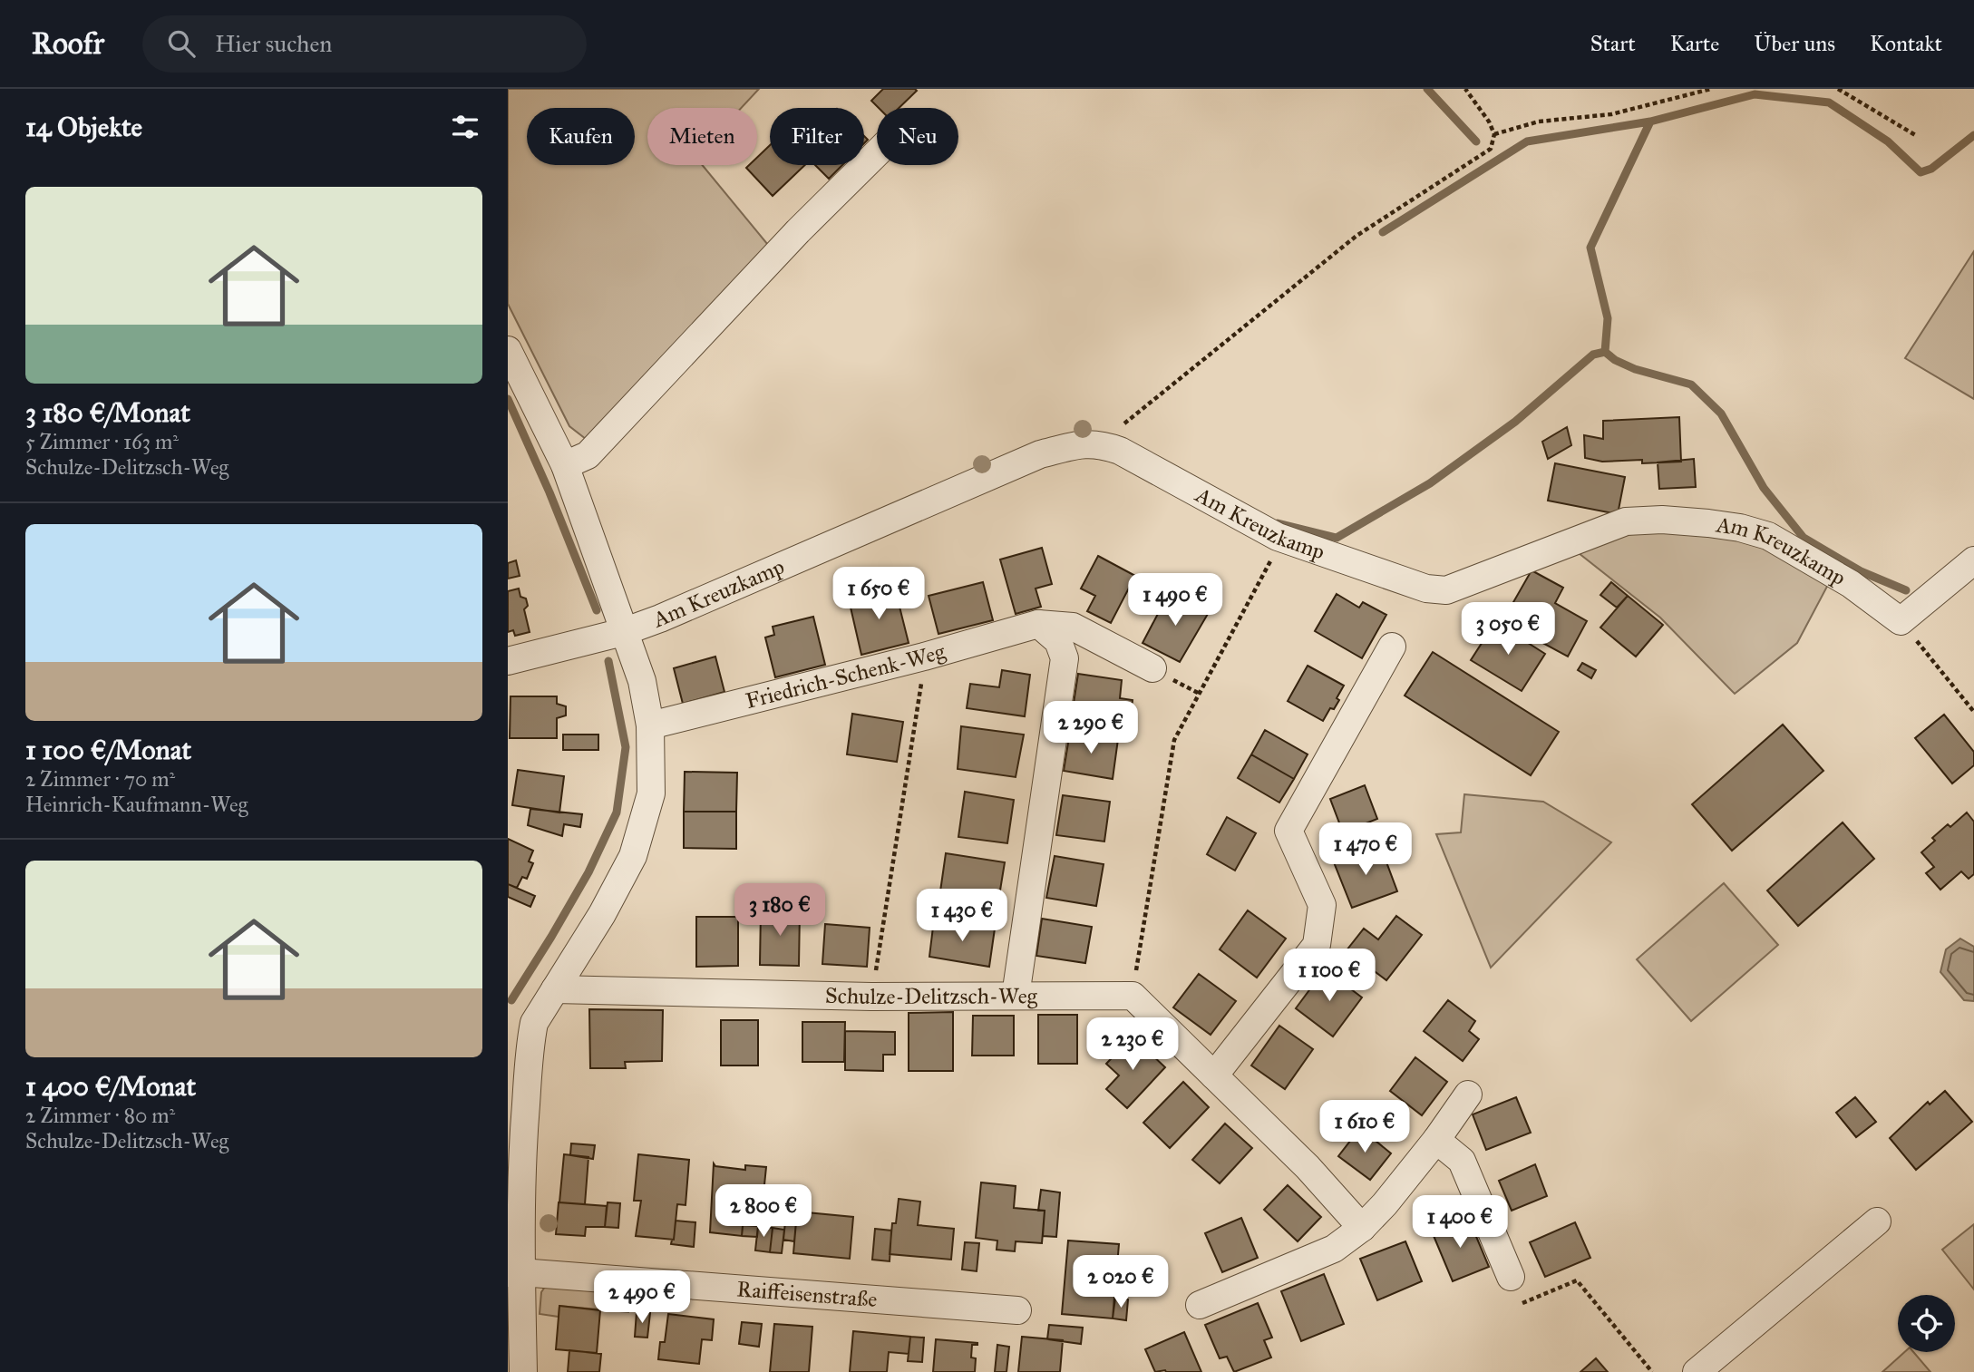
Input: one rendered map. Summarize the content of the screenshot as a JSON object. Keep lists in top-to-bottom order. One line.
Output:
{"streets":{"street":["Am Kreuzkamp","Friedrich-Schenk-Weg","Schulze-Delitzsch-Weg","Raiffeisenstraße"]},"crossings":[["Am Kreuzkamp","Friedrich-Schenk-Weg"],["Am Kreuzkamp","Schulze-Delitzsch-Weg"],["Am Kreuzkamp","Raiffeisenstraße"]],"page":{"header":"Roofr","search":"Hier suchen","nav":["Start","Karte","Über uns","Kontakt"],"heading":"14 Objekte","chip":["Kaufen","Mieten","Filter","Neu"],"list":[{"name":"3 180 €/Monat","note":"5 Zimmer · 163 m² · Schulze-Delitzsch-Weg"},{"name":"1 100 €/Monat","note":"2 Zimmer · 70 m² · Heinrich-Kaufmann-Weg"},{"name":"1 400 €/Monat","note":"2 Zimmer · 80 m² · Schulze-Delitzsch-Weg"}],"price":["1 650 €","1 490 €","3 050 €","2 290 €","1 470 €","3 180 €","1 430 €","1 100 €","2 230 €","1 610 €","2 800 €","1 400 €","2 020 €","2 490 €"]}}
